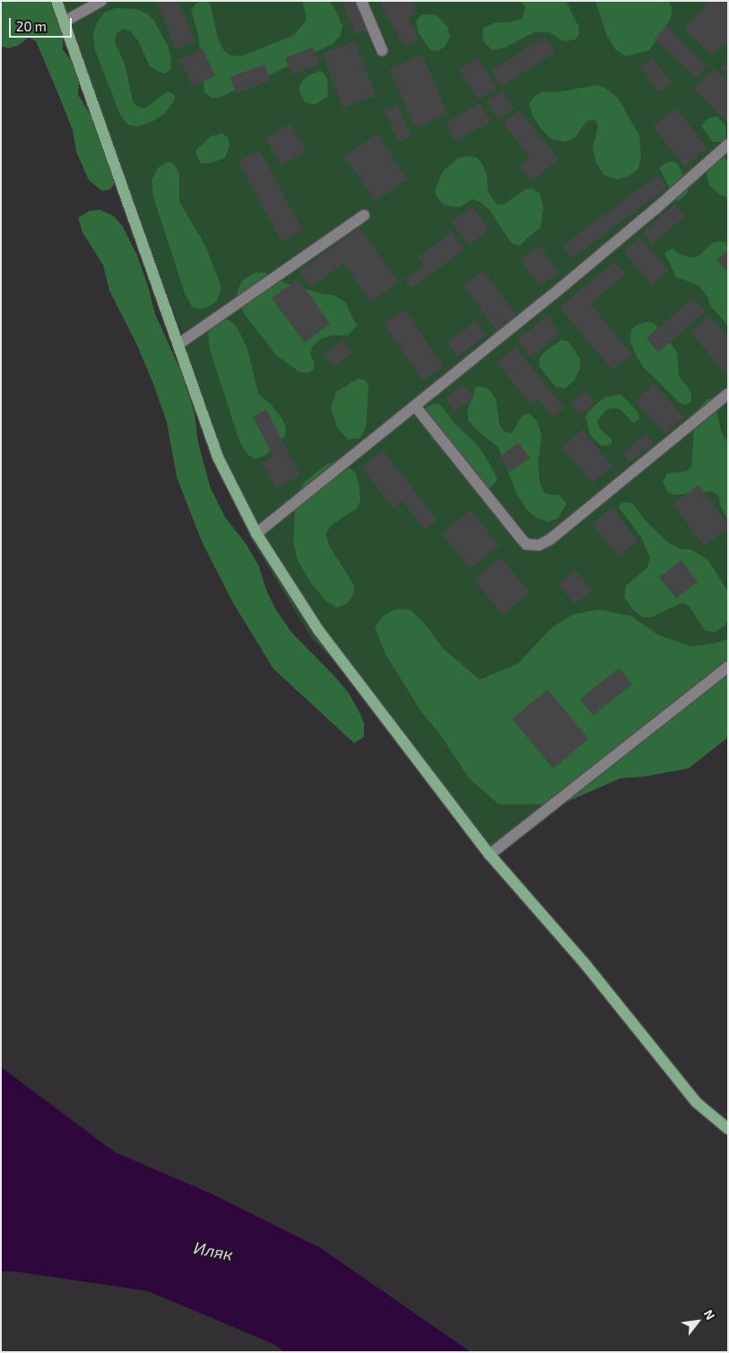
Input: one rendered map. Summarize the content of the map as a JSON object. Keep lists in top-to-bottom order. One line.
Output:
{"water":["Иляк"],"scale_bar":"20 m","north":"top right"}
